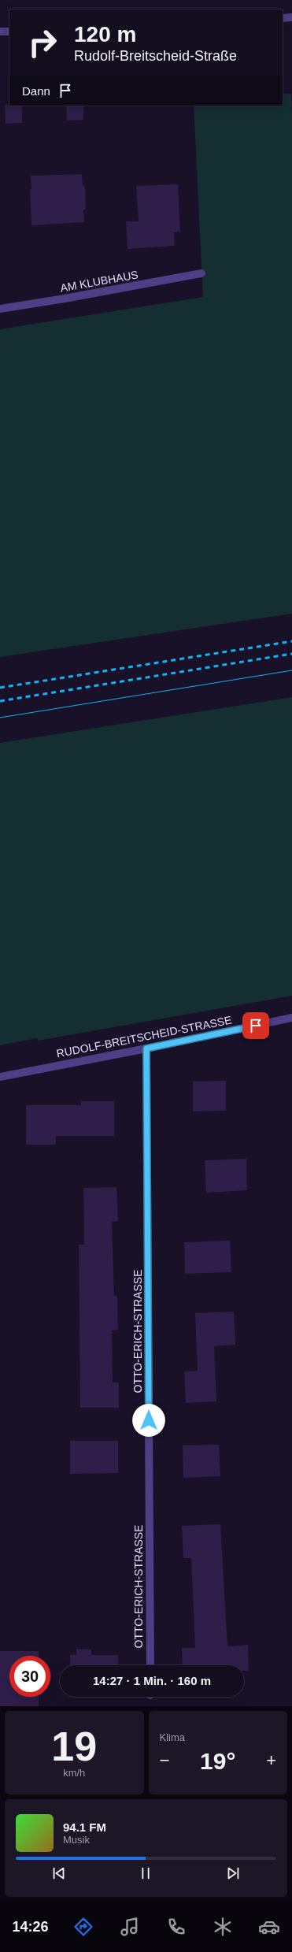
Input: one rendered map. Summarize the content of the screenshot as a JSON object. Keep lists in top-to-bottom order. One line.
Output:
{"streets":{"street":["AM KLUBHAUS","RUDOLF-BREITSCHEID-STRASSE","OTTO-ERICH-STRASSE"]},"crossings":[["RUDOLF-BREITSCHEID-STRASSE","OTTO-ERICH-STRASSE"]],"page":{"turn":["120 m","Rudolf-Breitscheid-Straße"],"then":"Dann","limit":"30","trip":"14:27 · 1 Min. · 160 m","tile":[["19","km/h"],"Klima"],"heat":["−","19°","+"],"song":["94.1 FM","Musik"],"tabs":"14:26"}}
